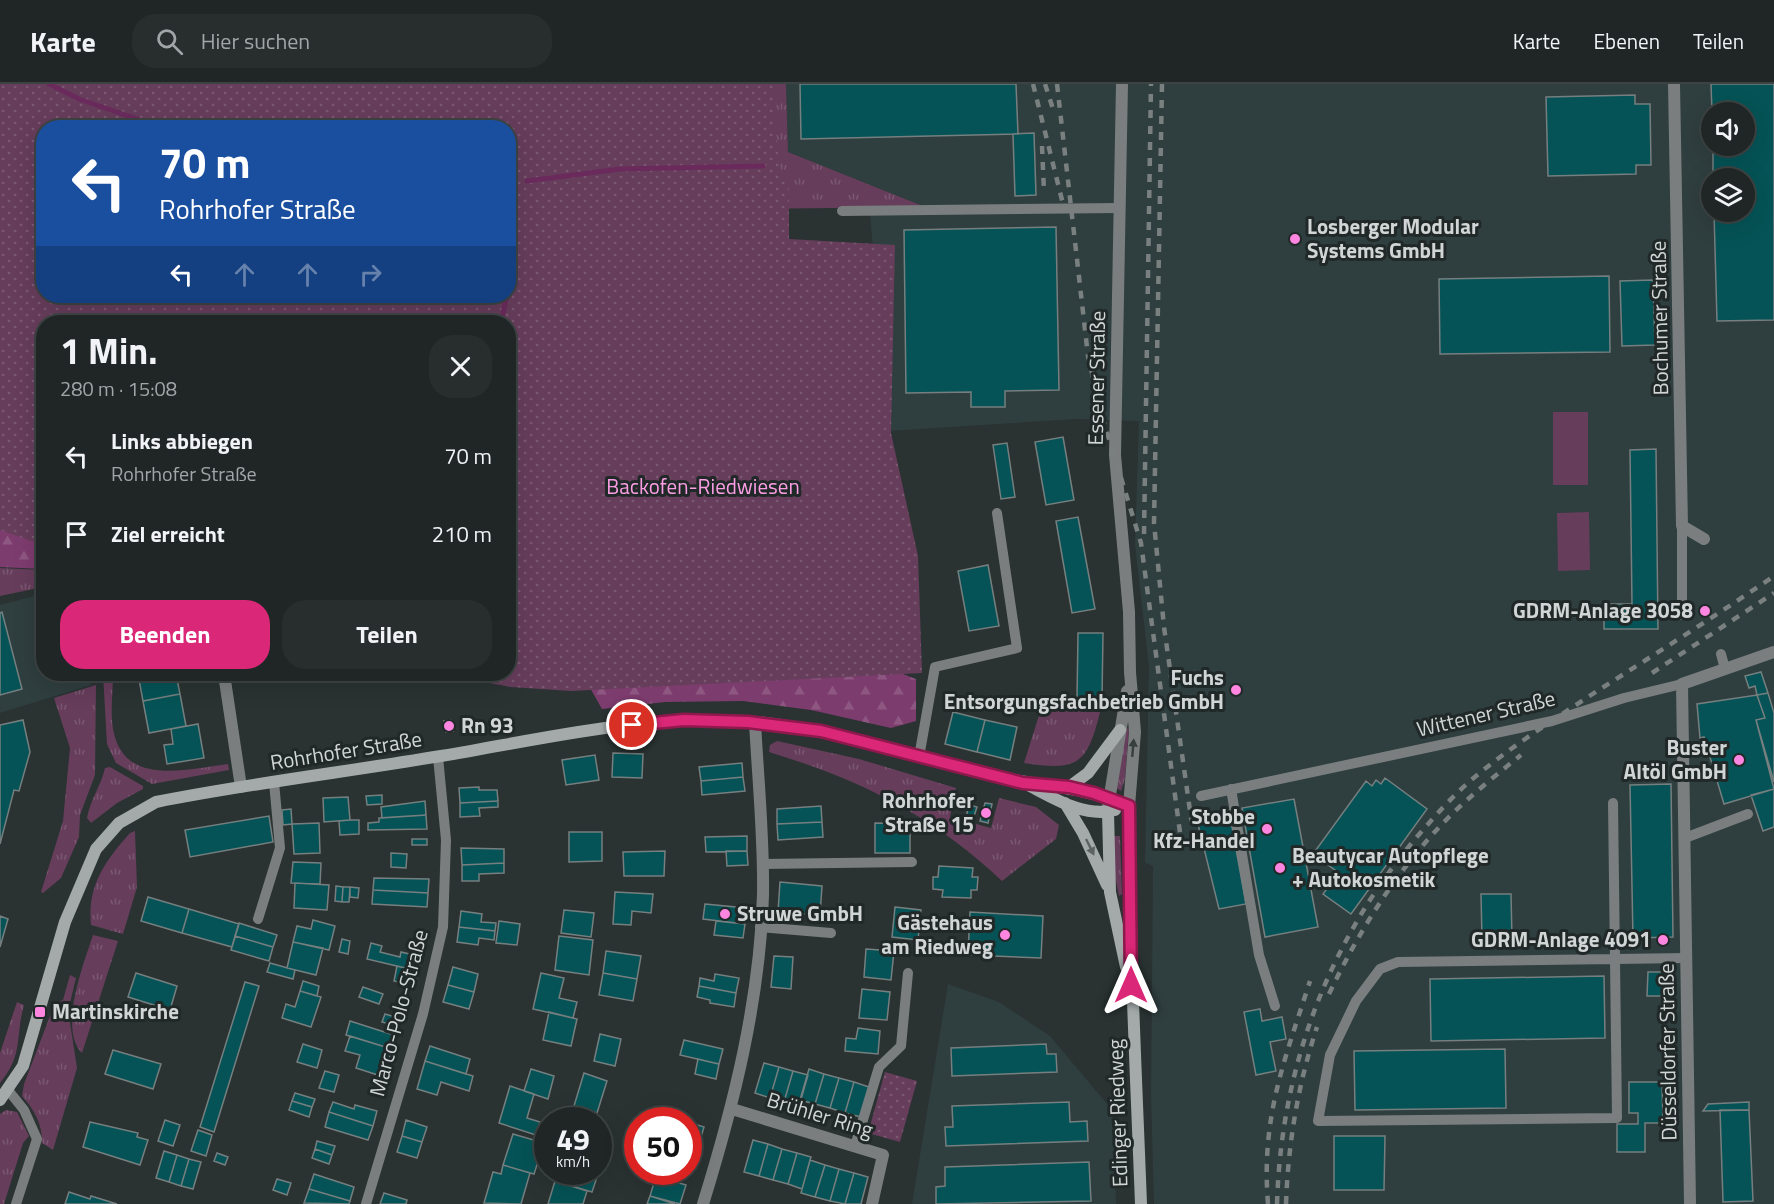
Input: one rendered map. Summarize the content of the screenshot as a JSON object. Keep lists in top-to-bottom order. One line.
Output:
{"streets":{"main road":["Rohrhofer Straße","Edinger Riedweg"],"street":["Bochumer Straße","Essener Straße","Wittener Straße","Düsseldorfer Straße","Brühler Ring"],"lane":["Marco-Polo-Straße"]},"crossings":[["Essener Straße","Rohrhofer Straße"],["Essener Straße","Edinger Riedweg"],["Wittener Straße","Düsseldorfer Straße"],["Rohrhofer Straße","Marco-Polo-Straße"],["Rohrhofer Straße","Edinger Riedweg"]],"parks":["Backofen-Riedwiesen"],"places":{"other":["Losberger Modular Systems GmbH","GDRM-Anlage 3058","Fuchs Entsorgungsfachbetrieb GmbH","Rn 93","Buster Altöl GmbH","Rohrhofer Straße 15","Stobbe Kfz-Handel","Beautycar Autopflege + Autokosmetik","Struwe GmbH","Gästehaus am Riedweg","GDRM-Anlage 4091"],"transit":["Martinskirche"]},"page":{"header":"Karte","search":"Hier suchen","nav":["Karte","Ebenen","Teilen"],"turn":["70 m","Rohrhofer Straße"],"heading":["1 Min.","280 m · 15:08"],"list":[{"name":"Links abbiegen","note":"Rohrhofer Straße","value":"70 m"},{"name":"Ziel erreicht","value":"210 m"}],"buttons":["Beenden","Teilen"],"speed":"49 km/h","limit":"50"}}
